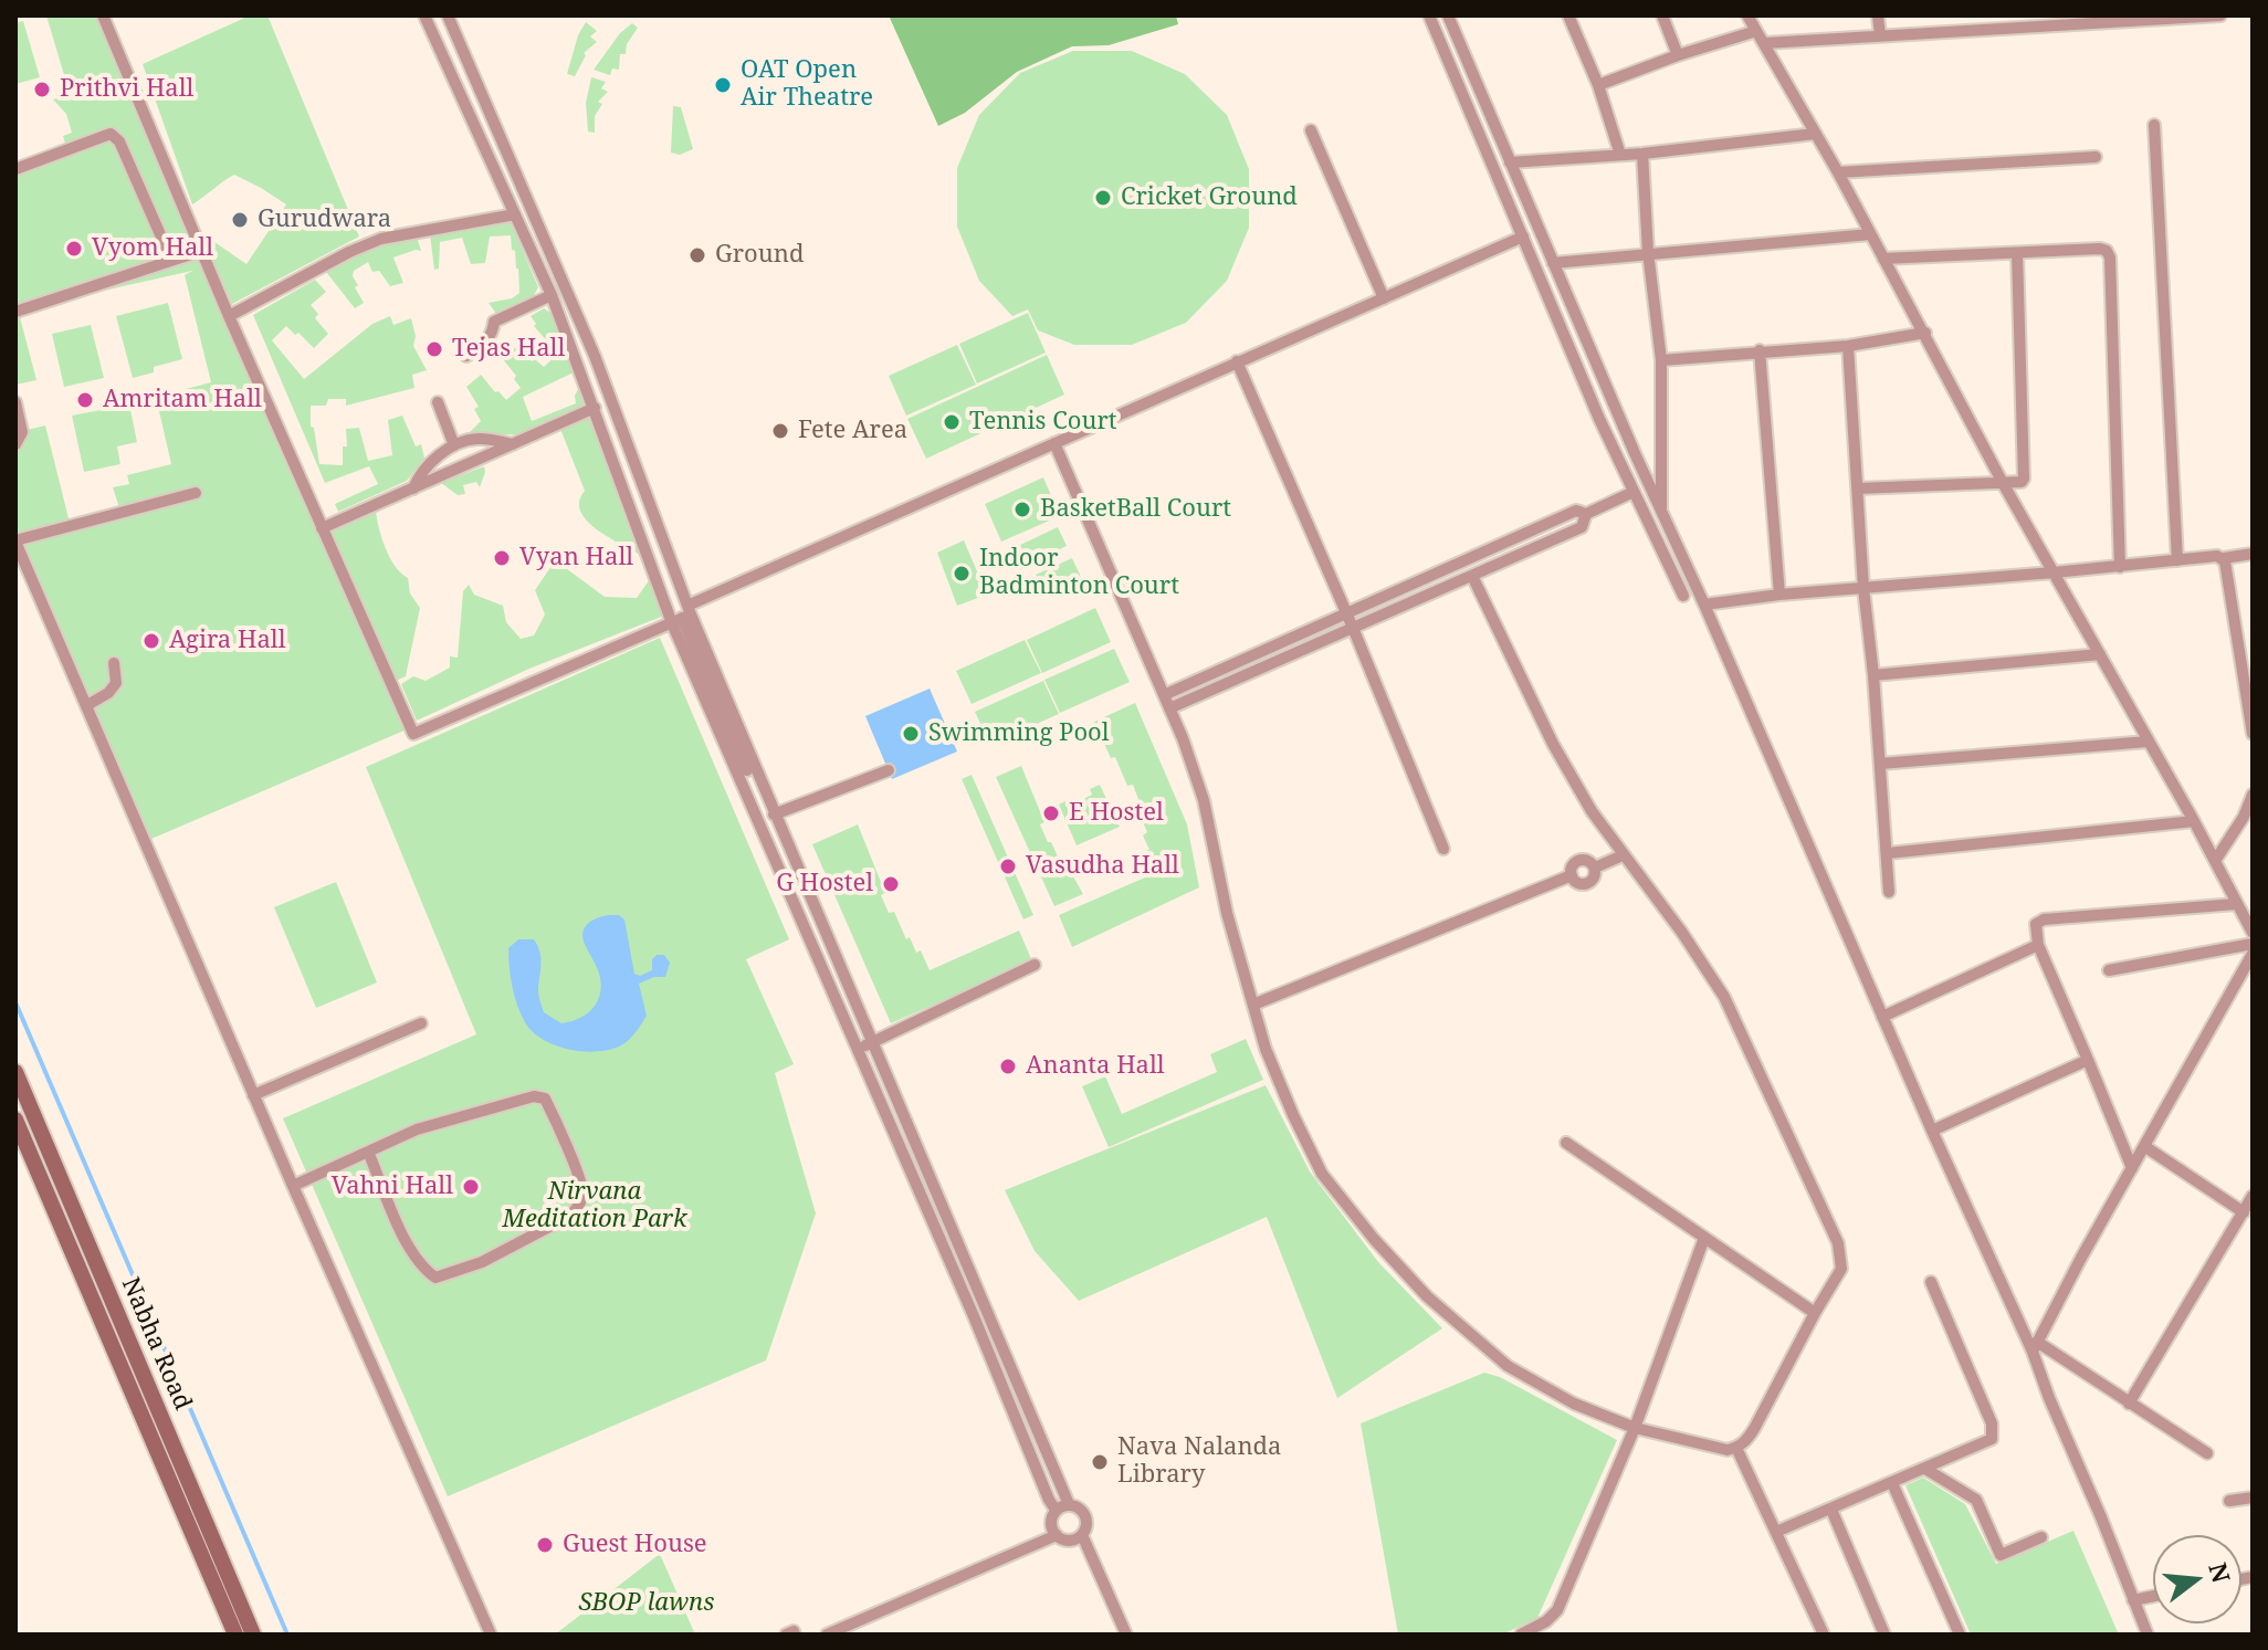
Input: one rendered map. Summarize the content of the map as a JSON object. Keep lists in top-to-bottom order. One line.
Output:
{"streets":{"main road":["Nabha Road"]},"parks":["Nirvana Meditation Park","SBOP lawns"],"places":["OAT Open Air Theatre","Prithvi Hall","Cricket Ground","Gurudwara","Vyom Hall","Ground","Tejas Hall","Amritam Hall","Tennis Court","Fete Area","BasketBall Court","Vyan Hall","Indoor Badminton Court","Agira Hall","Swimming Pool","E Hostel","Vasudha Hall","G Hostel","Ananta Hall","Vahni Hall","Nava Nalanda Library","Guest House"],"north":"right"}
